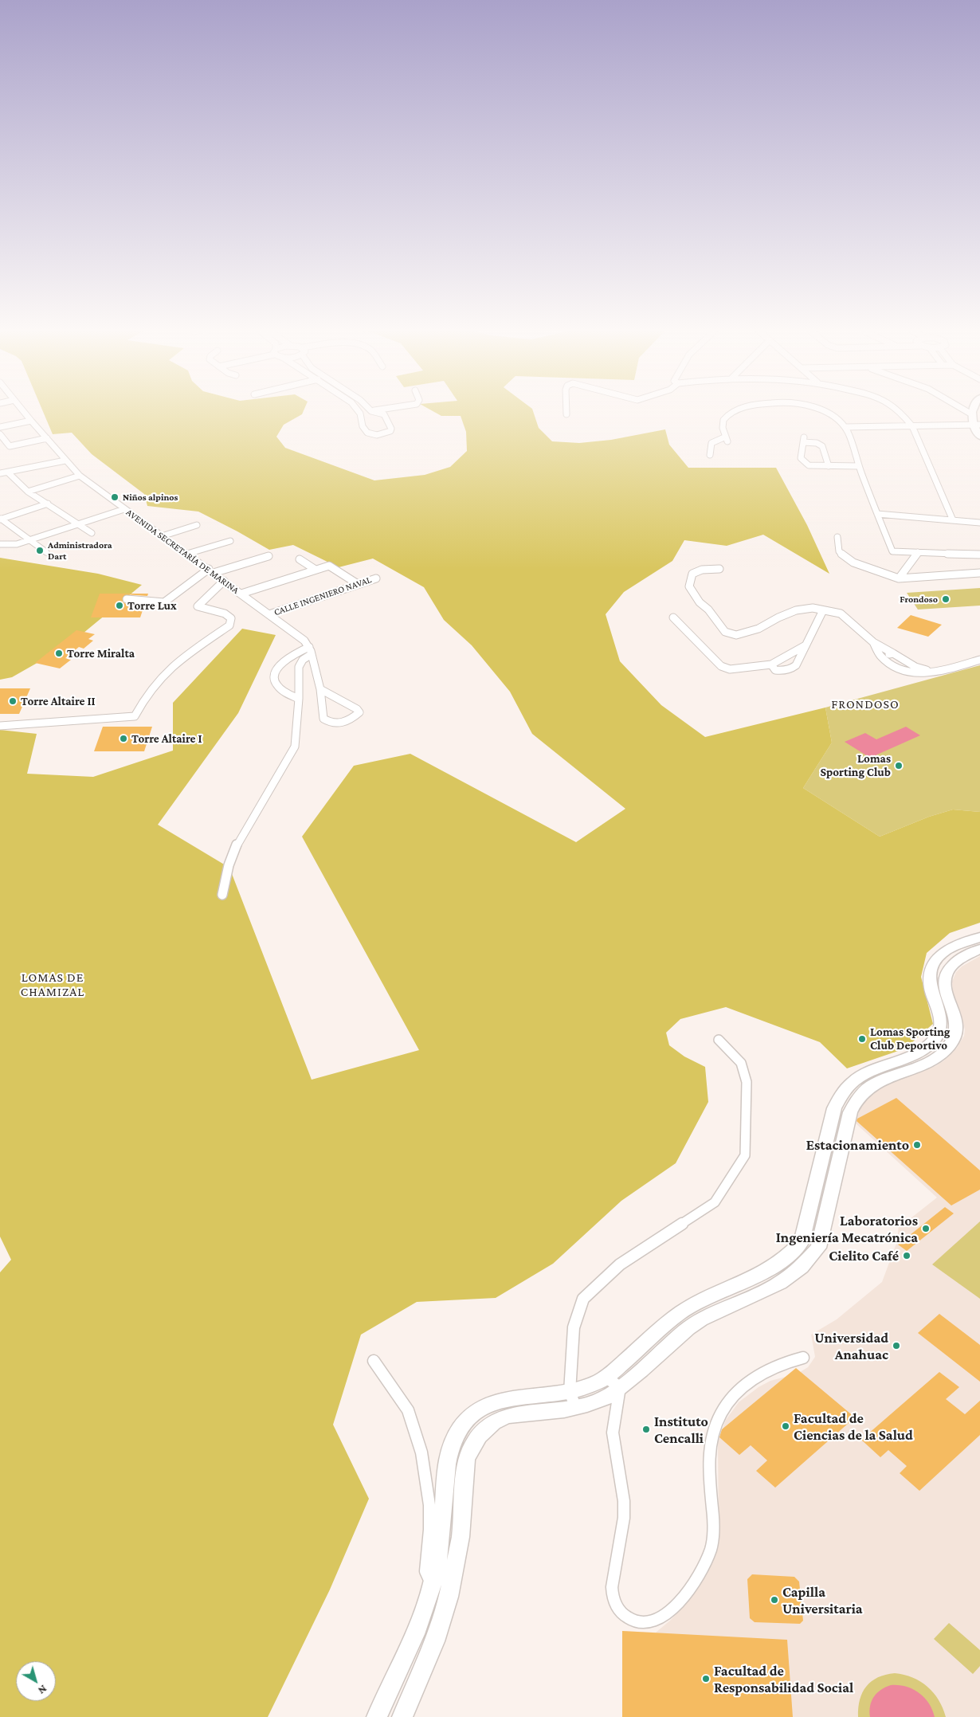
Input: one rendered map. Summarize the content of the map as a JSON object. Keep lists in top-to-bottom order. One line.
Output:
{"streets":{"street":["AVENIDA SECRETARÍA DE MARINA","CALLE INGENIERO NAVAL"]},"crossings":[["AVENIDA SECRETARÍA DE MARINA","CALLE INGENIERO NAVAL"]],"districts":["FRONDOSO","LOMAS DE CHAMIZAL"],"places":["Niños alpinos","Administradora Dart","Frondoso","Torre Lux","Torre Miralta","Torre Altaire II","Torre Altaire I","Lomas Sporting Club","Lomas Sporting Club Deportivo","Estacionamiento","Laboratorios Ingeniería Mecatrónica","Cielito Café","Universidad Anahuac","Facultad de Ciencias de la Salud","Instituto Cencalli","Capilla Universitaria","Facultad de Responsabilidad Social"],"north":"bottom right"}
